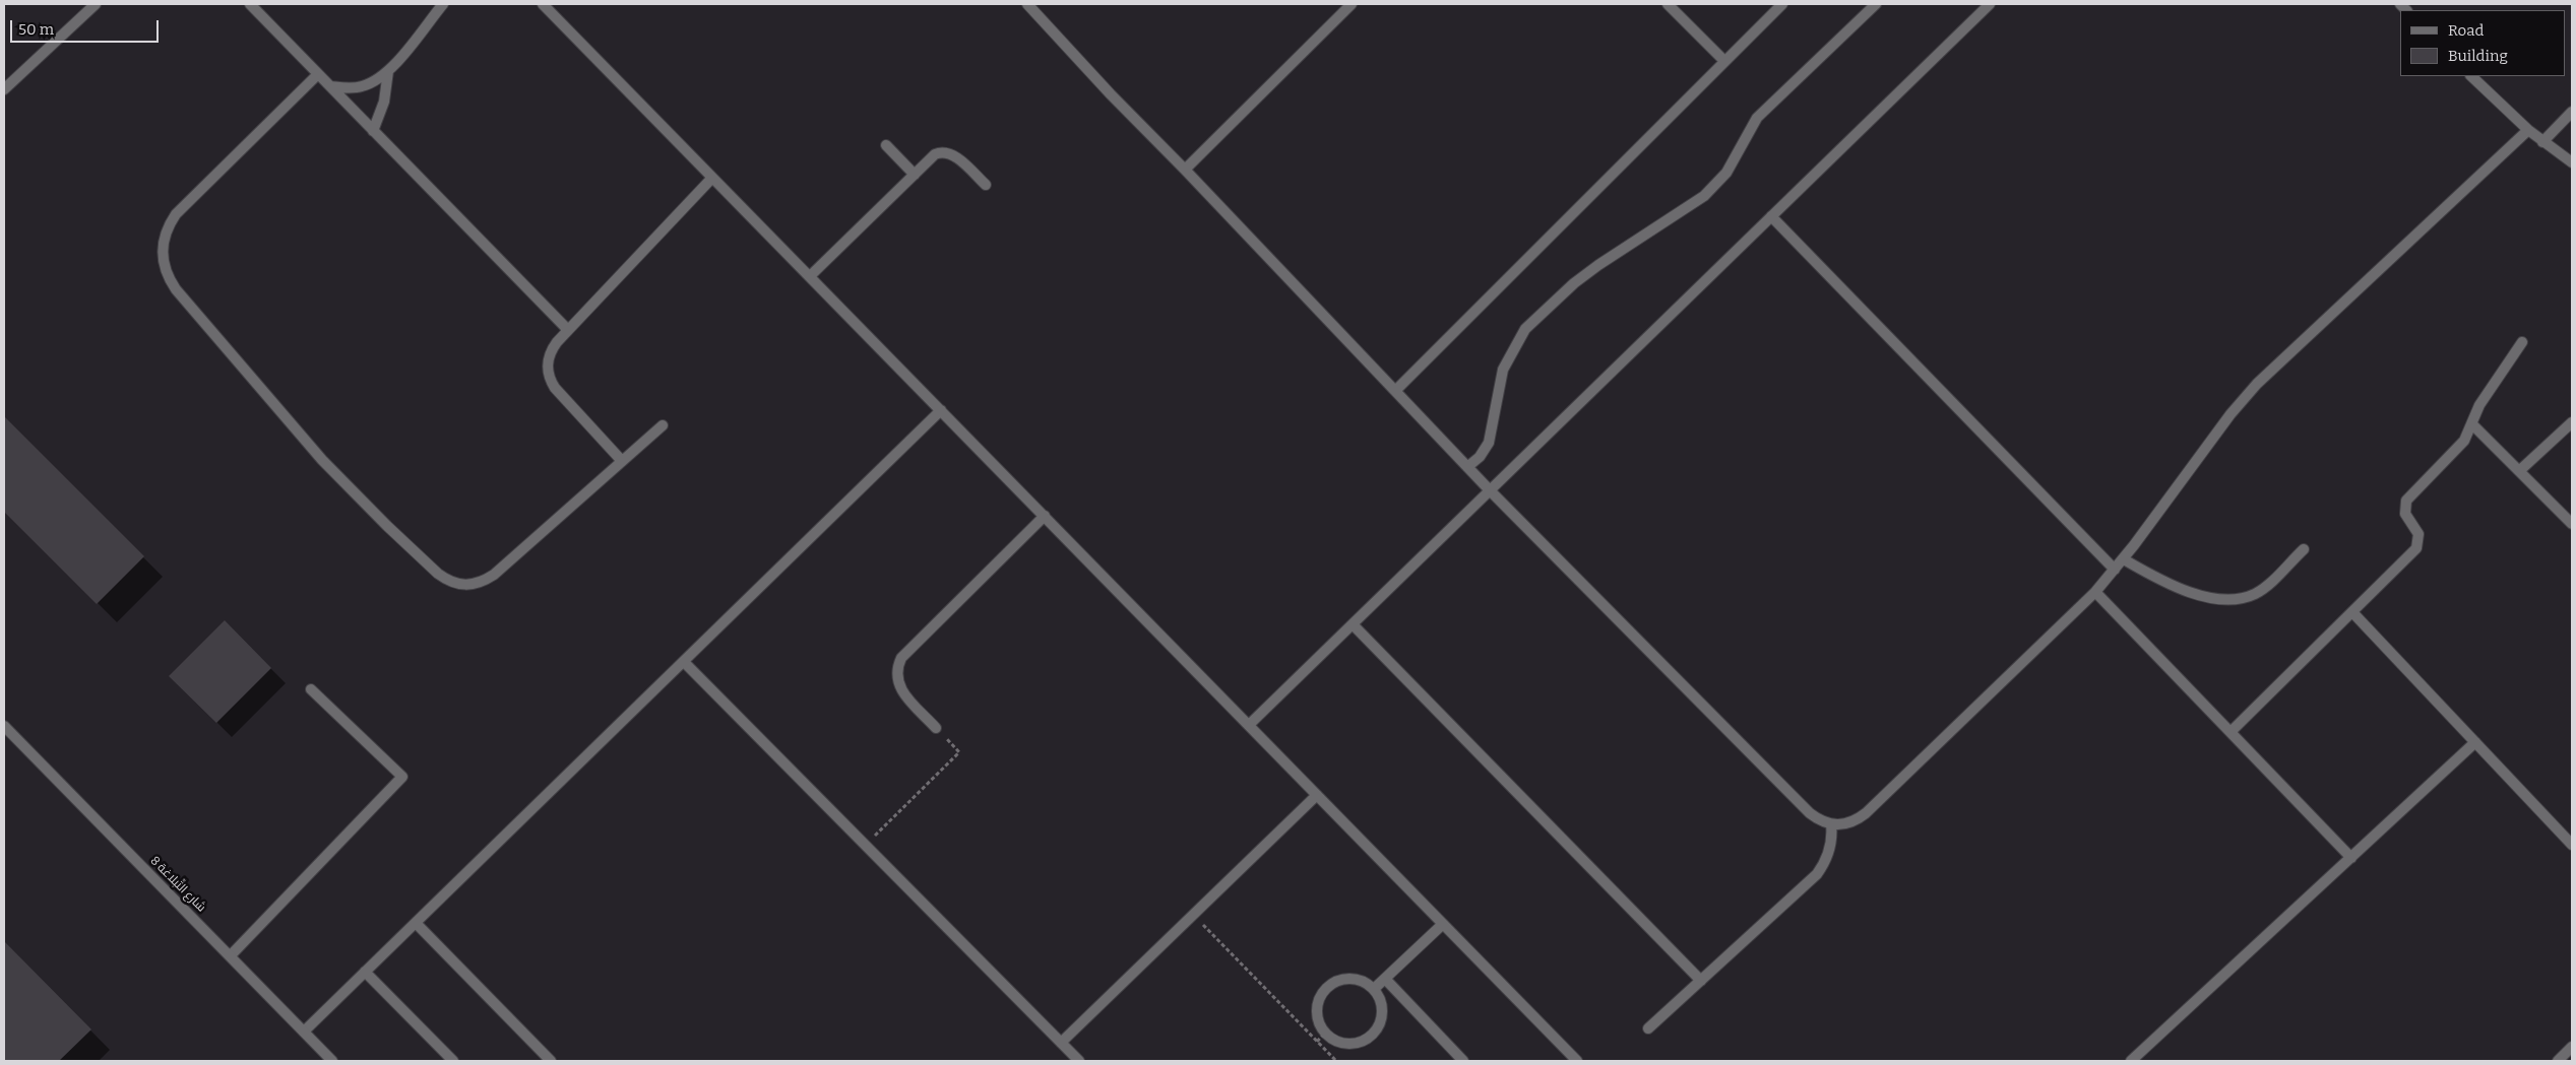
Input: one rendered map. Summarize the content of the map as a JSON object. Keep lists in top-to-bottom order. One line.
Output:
{"streets":{"street":["شارع التِّبلاغة 8"]},"legend":["Road","Building"],"scale_bar":"50 m"}
